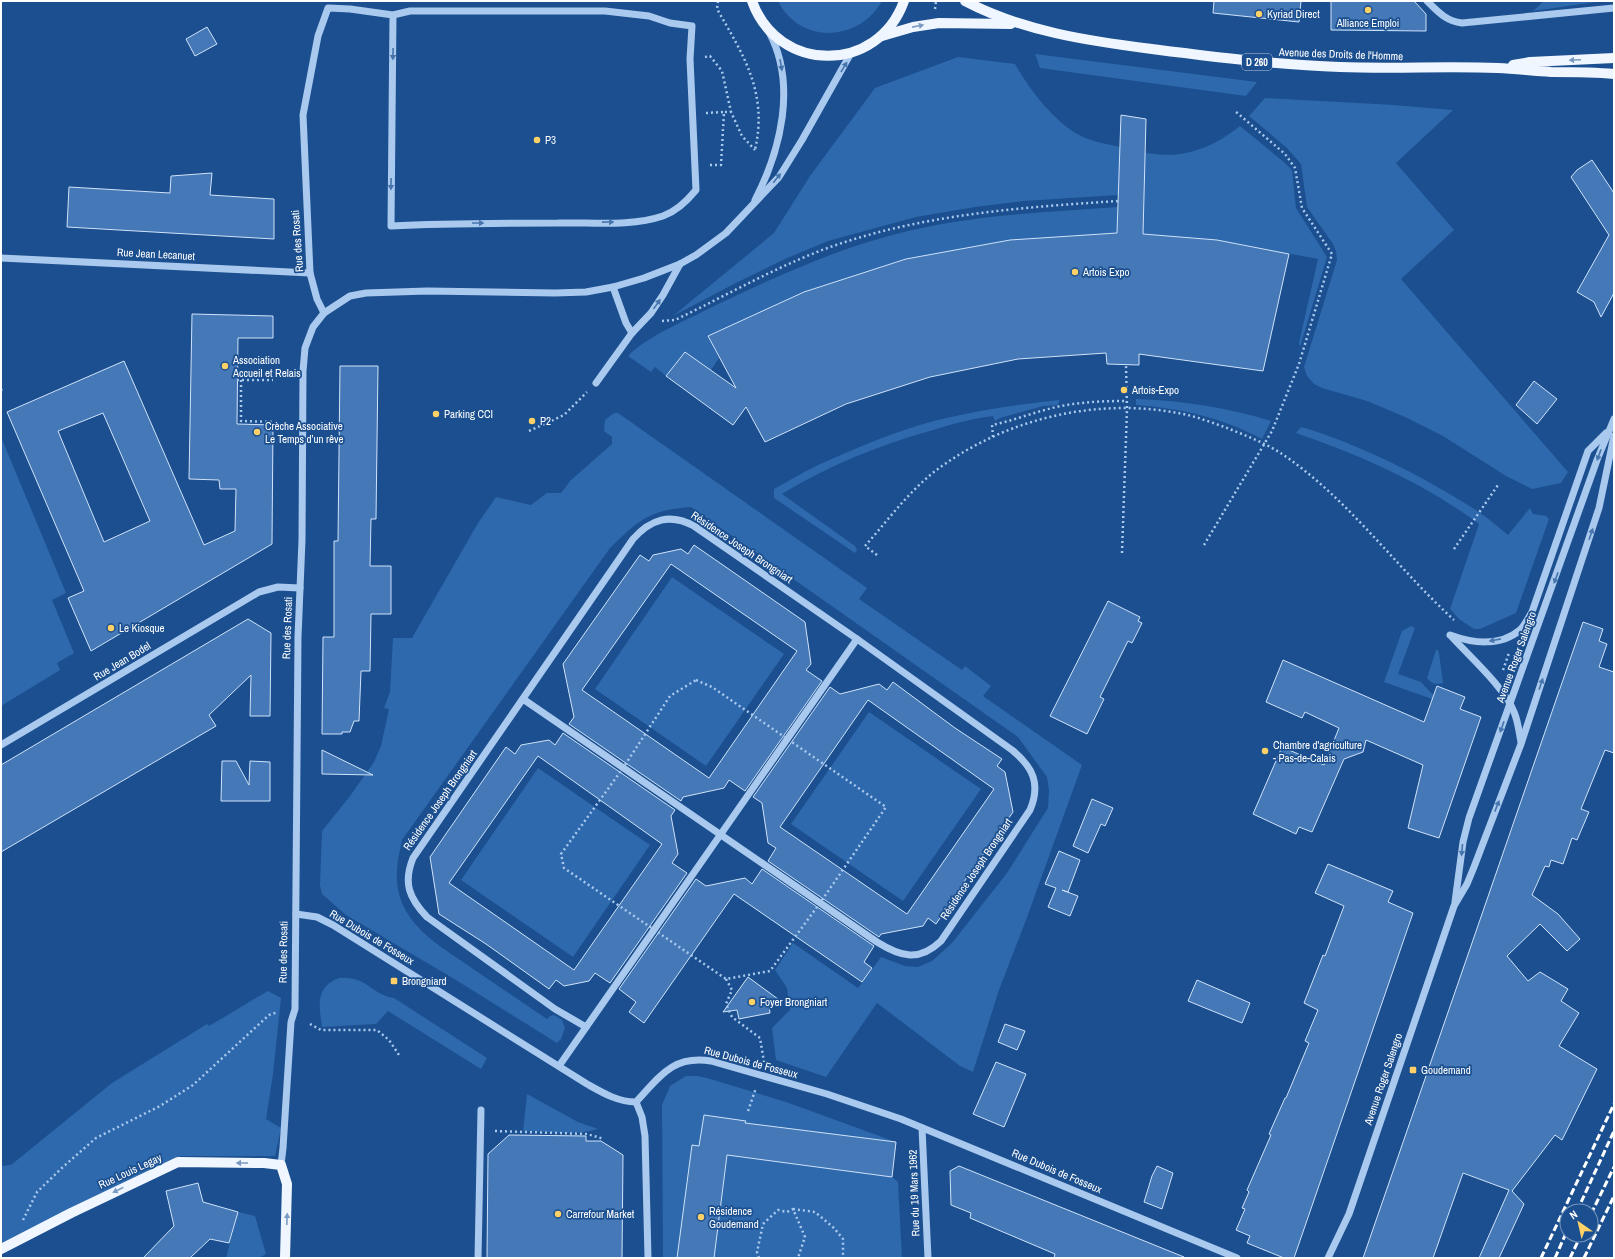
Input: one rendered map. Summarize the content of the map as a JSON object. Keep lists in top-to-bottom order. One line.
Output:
{"streets":{"main road":["Avenue des Droits de l'Homme","D 260","Rue des Rosati","Rue Louis Legay"],"street":["Rue Jean Lecanuet","Résidence Joseph Brongniart","Avenue Roger Salengro","Rue Jean Bodel","Rue Dubois de Fosseux","Rue du 19 Mars 1962"]},"crossings":[["Avenue des Droits de l'Homme","D 260"],["Rue des Rosati","Rue Jean Lecanuet"],["Rue des Rosati","Rue Jean Bodel"],["Rue des Rosati","Rue Dubois de Fosseux"],["Rue des Rosati","Rue Louis Legay"],["Rue Dubois de Fosseux","Rue du 19 Mars 1962"]],"one_way":["Rue Louis Legay"],"places":{"other":["Alliance Emploi","Kyriad Direct","P3","Artois Expo","Association Accueil et Relais","Artois-Expo","Parking CCI","P2","Crèche Associative Le Temps d’un rêve","Le Kiosque","Chambre d'agriculture - Pas-de-Calais","Foyer Brongniart","Carrefour Market","Résidence Goudemand"],"transit":["Brongniard","Goudemand"]},"north":"top left"}
